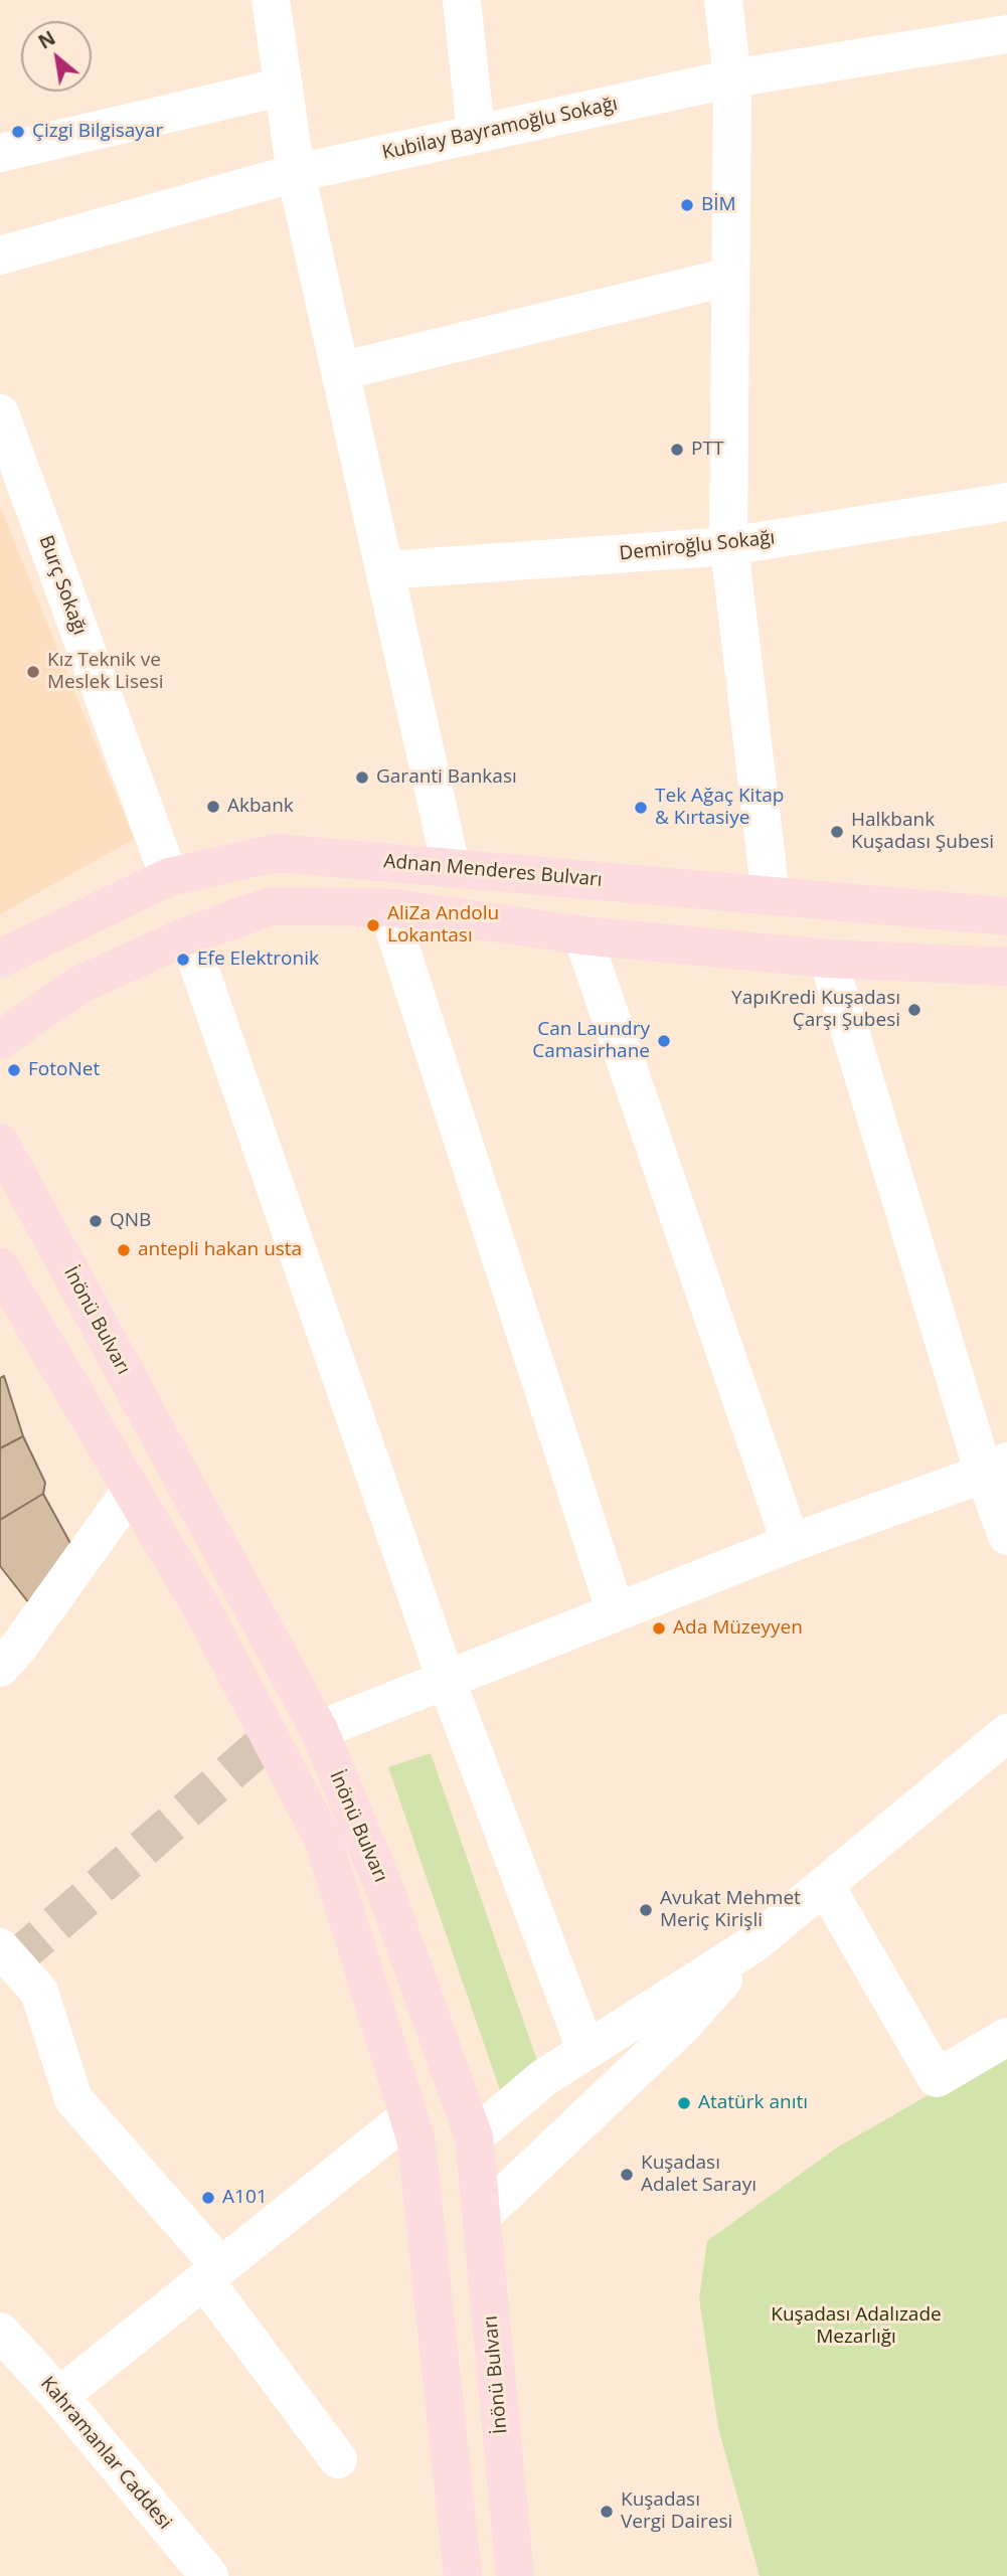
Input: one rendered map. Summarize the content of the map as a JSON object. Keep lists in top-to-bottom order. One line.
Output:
{"streets":{"main road":["Adnan Menderes Bulvarı","İnönü Bulvarı"],"street":["Kubilay Bayramoğlu Sokağı","Demiroğlu Sokağı","Burç Sokağı","Kahramanlar Caddesi"]},"crossings":[["Burç Sokağı","Adnan Menderes Bulvarı"]],"parks":["Kuşadası Adalızade Mezarlığı"],"places":["Çizgi Bilgisayar","BİM","PTT","Kız Teknik ve Meslek Lisesi","Garanti Bankası","Akbank","Tek Ağaç Kitap & Kırtasiye","Halkbank Kuşadası Şubesi","AliZa Andolu Lokantası","Efe Elektronik","YapıKredi Kuşadası Çarşı Şubesi","Can Laundry Camasirhane","FotoNet","QNB","antepli hakan usta","Ada Müzeyyen","Avukat Mehmet Meriç Kirişli","Atatürk anıtı","Kuşadası Adalet Sarayı","A101","Kuşadası Vergi Dairesi"],"north":"top left"}
